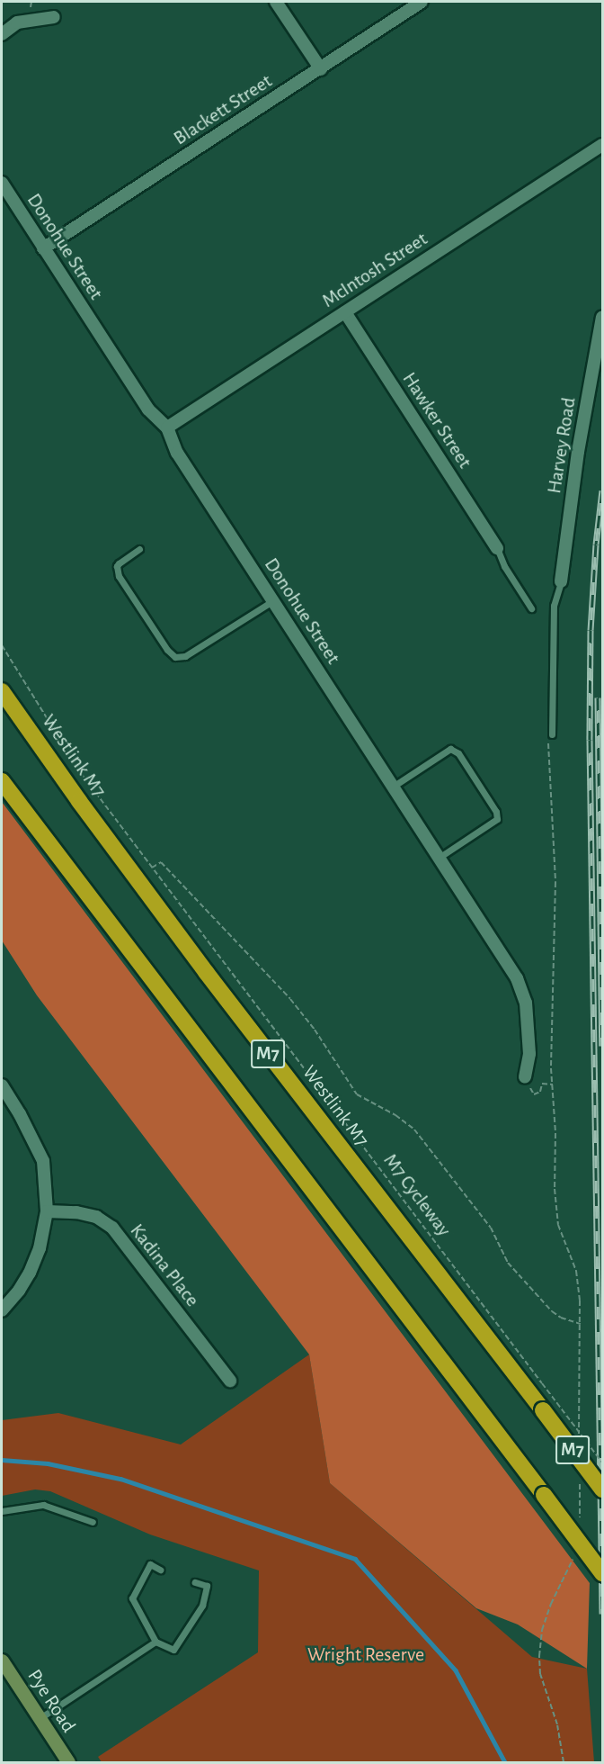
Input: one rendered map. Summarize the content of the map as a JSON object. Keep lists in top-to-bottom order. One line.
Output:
{"streets":{"highway":["Westlink M7","M7"],"street":["Blackett Street","Donohue Street","McIntosh Street","Hawker Street","Harvey Road","Kadina Place","Pye Road"],"path":["M7 Cycleway"]},"crossings":[["Blackett Street","Donohue Street"],["Donohue Street","McIntosh Street"],["McIntosh Street","Hawker Street"]],"parks":["Wright Reserve"]}
